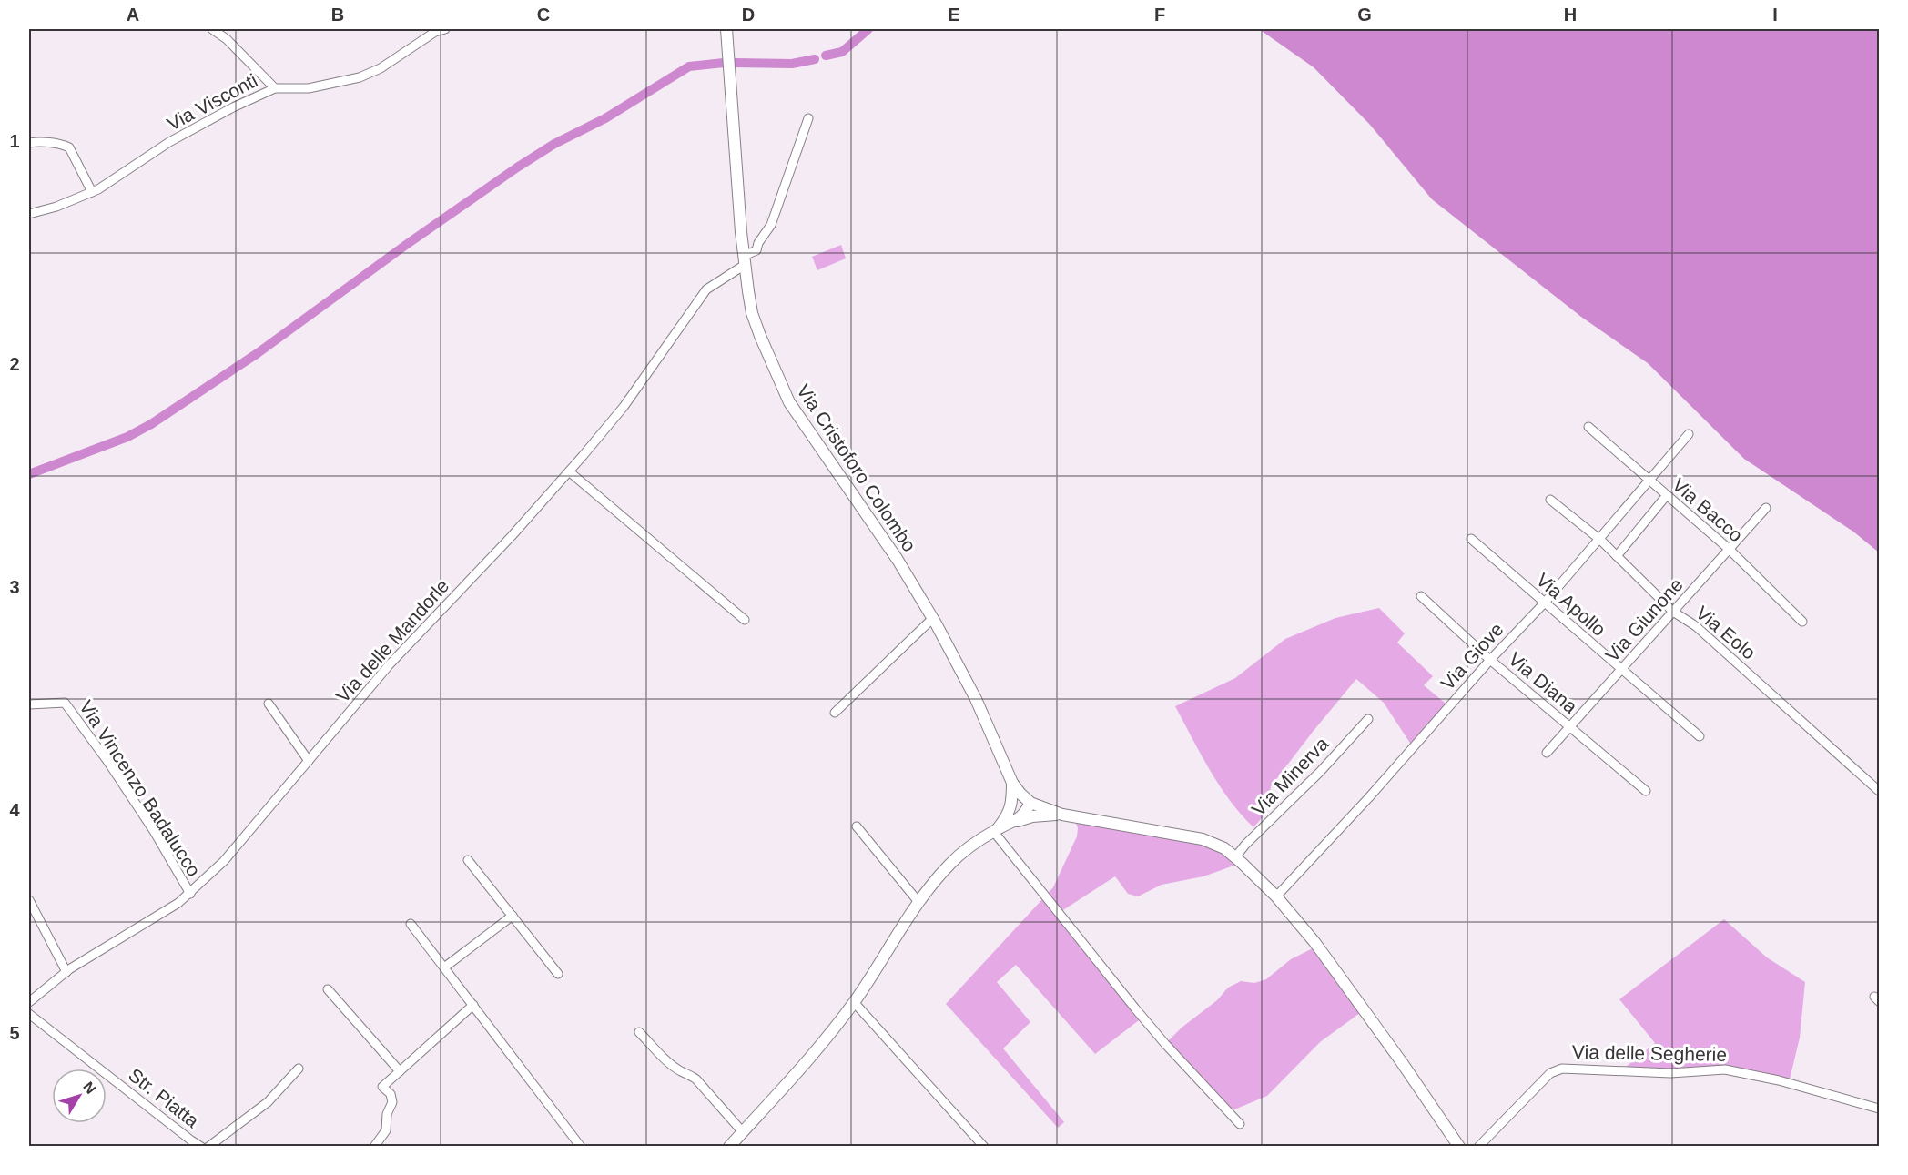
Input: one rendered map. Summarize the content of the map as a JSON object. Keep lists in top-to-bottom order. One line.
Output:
{"streets":{"main road":["Via Cristoforo Colombo"],"street":["Via Visconti","Via Bacco","Via Apollo","Via Giunone","Via Eolo","Via delle Mandorle","Via Giove","Via Diana","Via Minerva","Via Vincenzo Badalucco","Via delle Segherie","Str. Piatta"]},"crossings":[["Via Cristoforo Colombo","Via delle Mandorle"],["Via Bacco","Via Giunone"],["Via Bacco","Via Giove"],["Via Apollo","Via Giunone"],["Via Apollo","Via Giove"],["Via Giunone","Via Eolo"],["Via Giunone","Via Diana"],["Via Eolo","Via Giove"],["Via delle Mandorle","Via Vincenzo Badalucco"],["Via Giove","Via Diana"]],"north":"top right","grid":{"columns":["A","B","C","D","E","F","G","H","I"],"rows":["1","2","3","4","5"]}}
